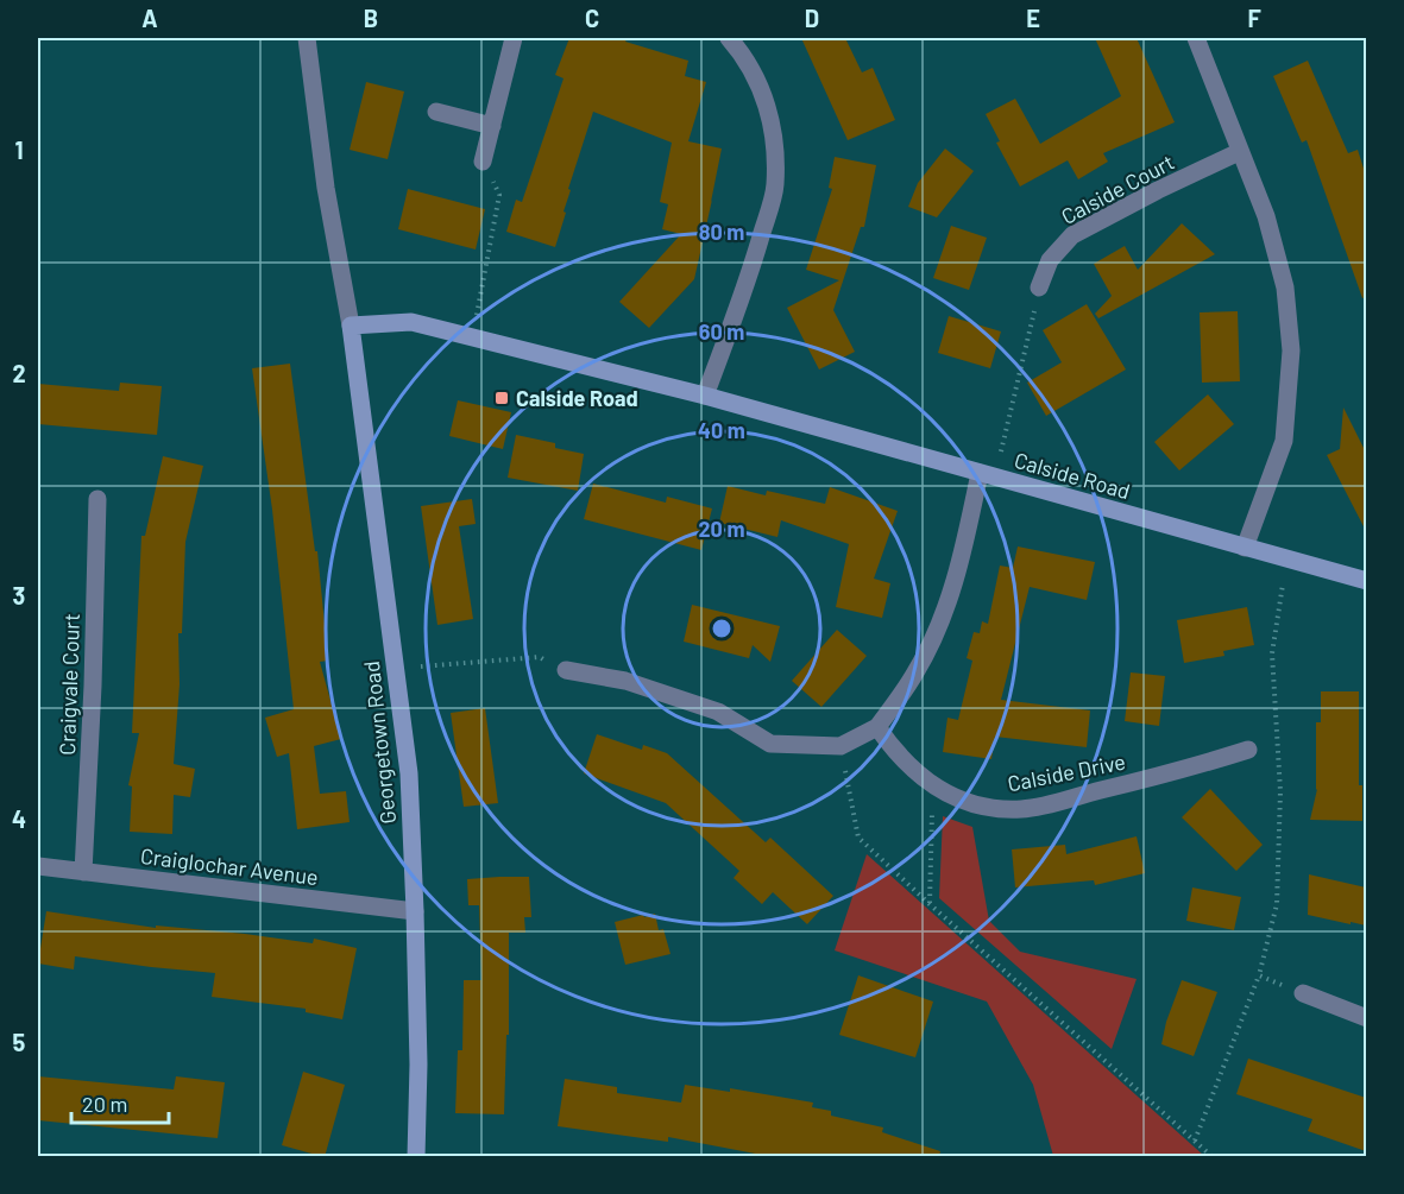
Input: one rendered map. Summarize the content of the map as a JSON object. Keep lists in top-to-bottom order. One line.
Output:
{"streets":{"street":["Calside Court","Calside Road","Craigvale Court","Georgetown Road","Calside Drive","Craiglochar Avenue"]},"crossings":[["Calside Road","Georgetown Road"],["Craigvale Court","Craiglochar Avenue"],["Georgetown Road","Craiglochar Avenue"]],"places":{"transit":["Calside Road"]},"scale_bar":"20 m","grid":{"columns":["A","B","C","D","E","F"],"rows":["1","2","3","4","5"]},"rings":["80 m","60 m","40 m","20 m"]}
